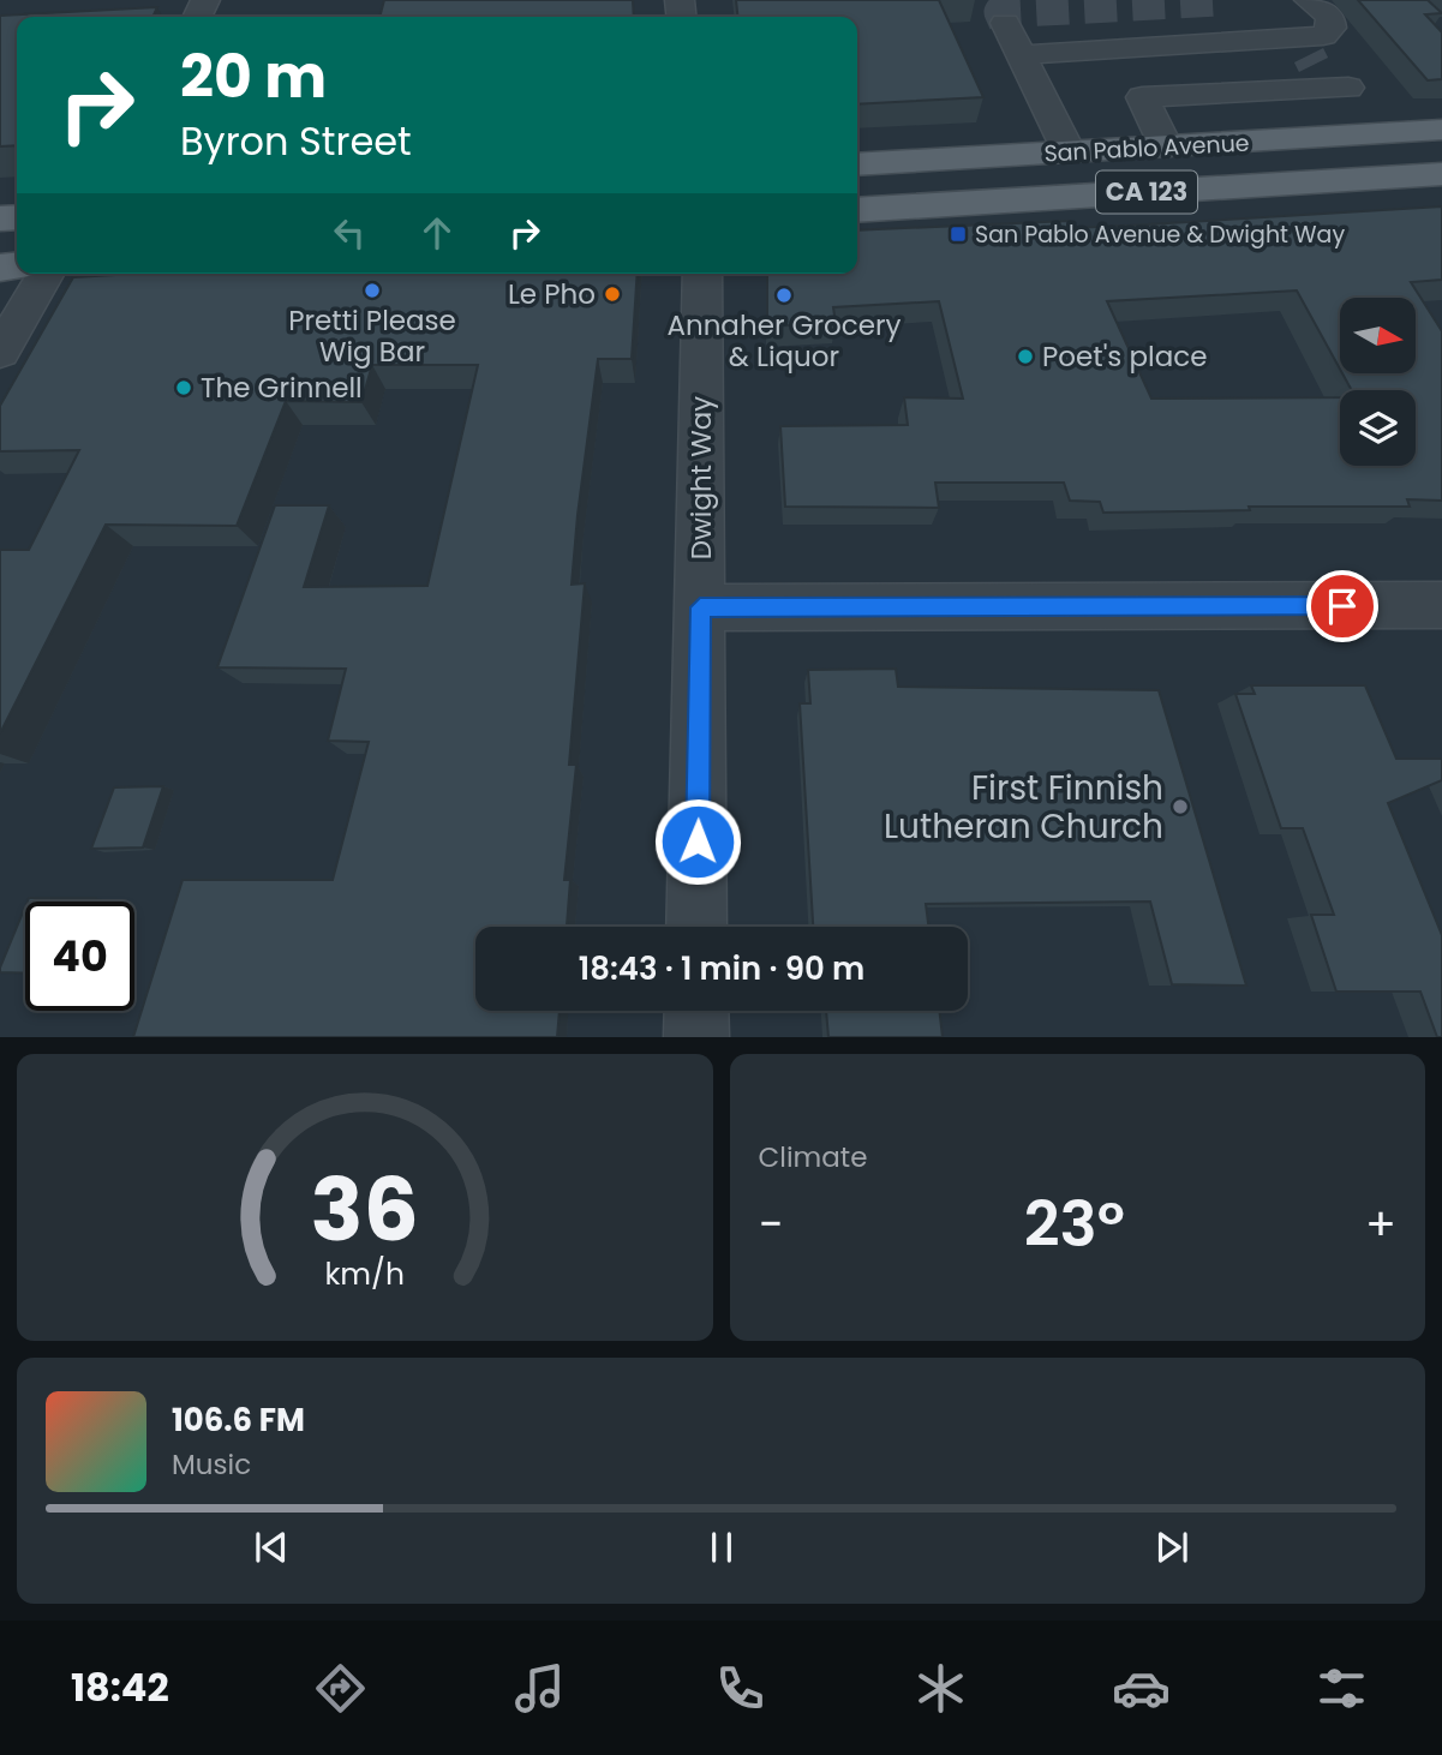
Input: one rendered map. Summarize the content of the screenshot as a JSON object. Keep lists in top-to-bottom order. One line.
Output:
{"streets":{"main road":["San Pablo Avenue","CA 123"],"street":["Dwight Way"]},"places":{"transit":["San Pablo Avenue & Dwight Way"],"other":["Pretti Please Wig Bar","Le Pho","Annaher Grocery & Liquor","Poet's place","The Grinnell","First Finnish Lutheran Church"]},"north":"right","page":{"turn":["20 m","Byron Street"],"limit":"40","trip":"18:43 · 1 min · 90 m","tile":"Climate","heat":["−","23°","+"],"song":["106.6 FM","Music"],"tabs":"18:42","gauge":["36","km/h"]}}
